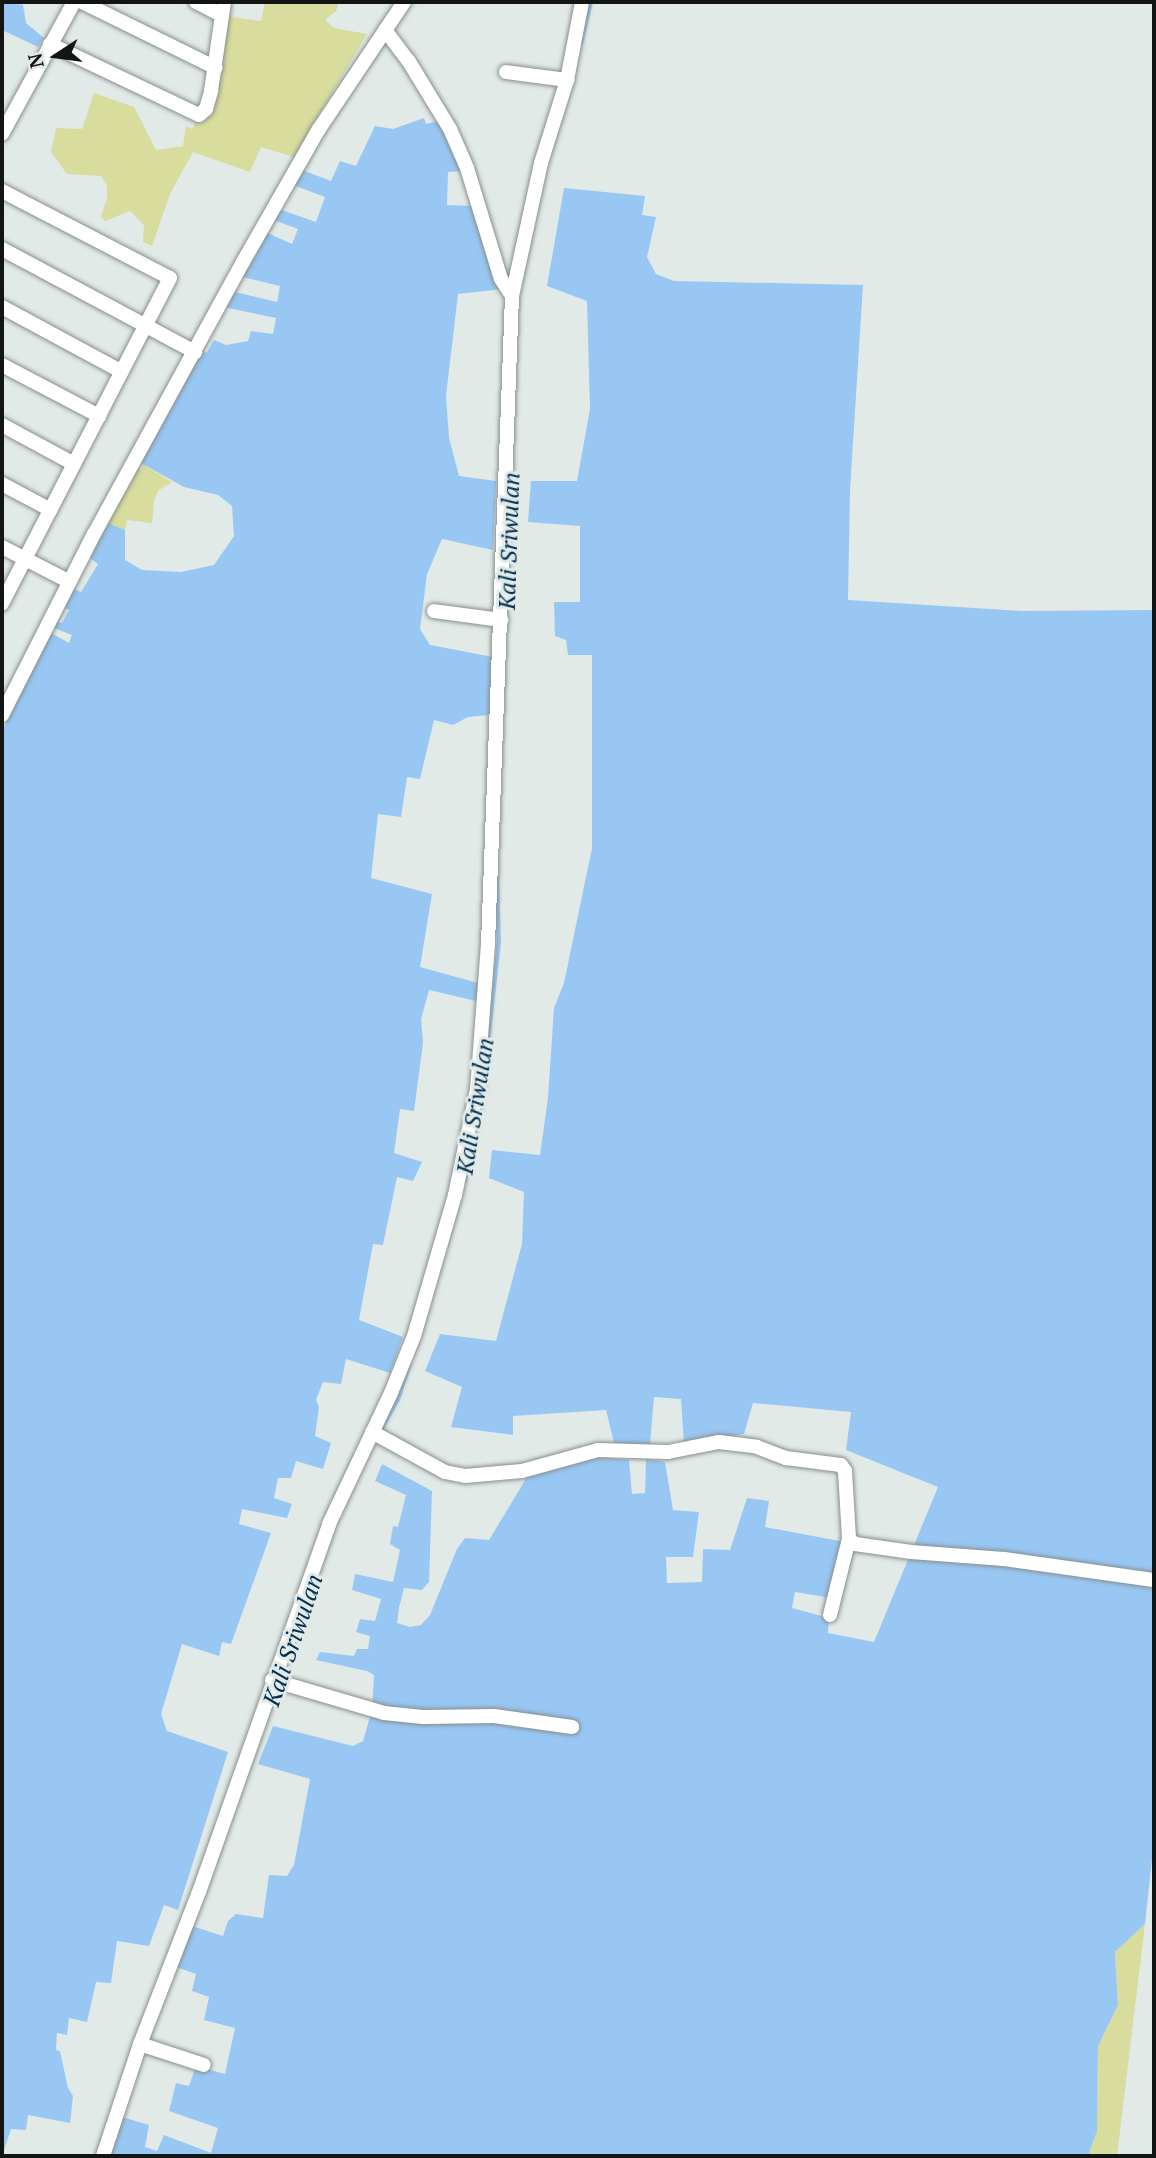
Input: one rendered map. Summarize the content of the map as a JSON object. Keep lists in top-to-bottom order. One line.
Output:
{"water":["Kali Sriwulan"],"north":"left"}
